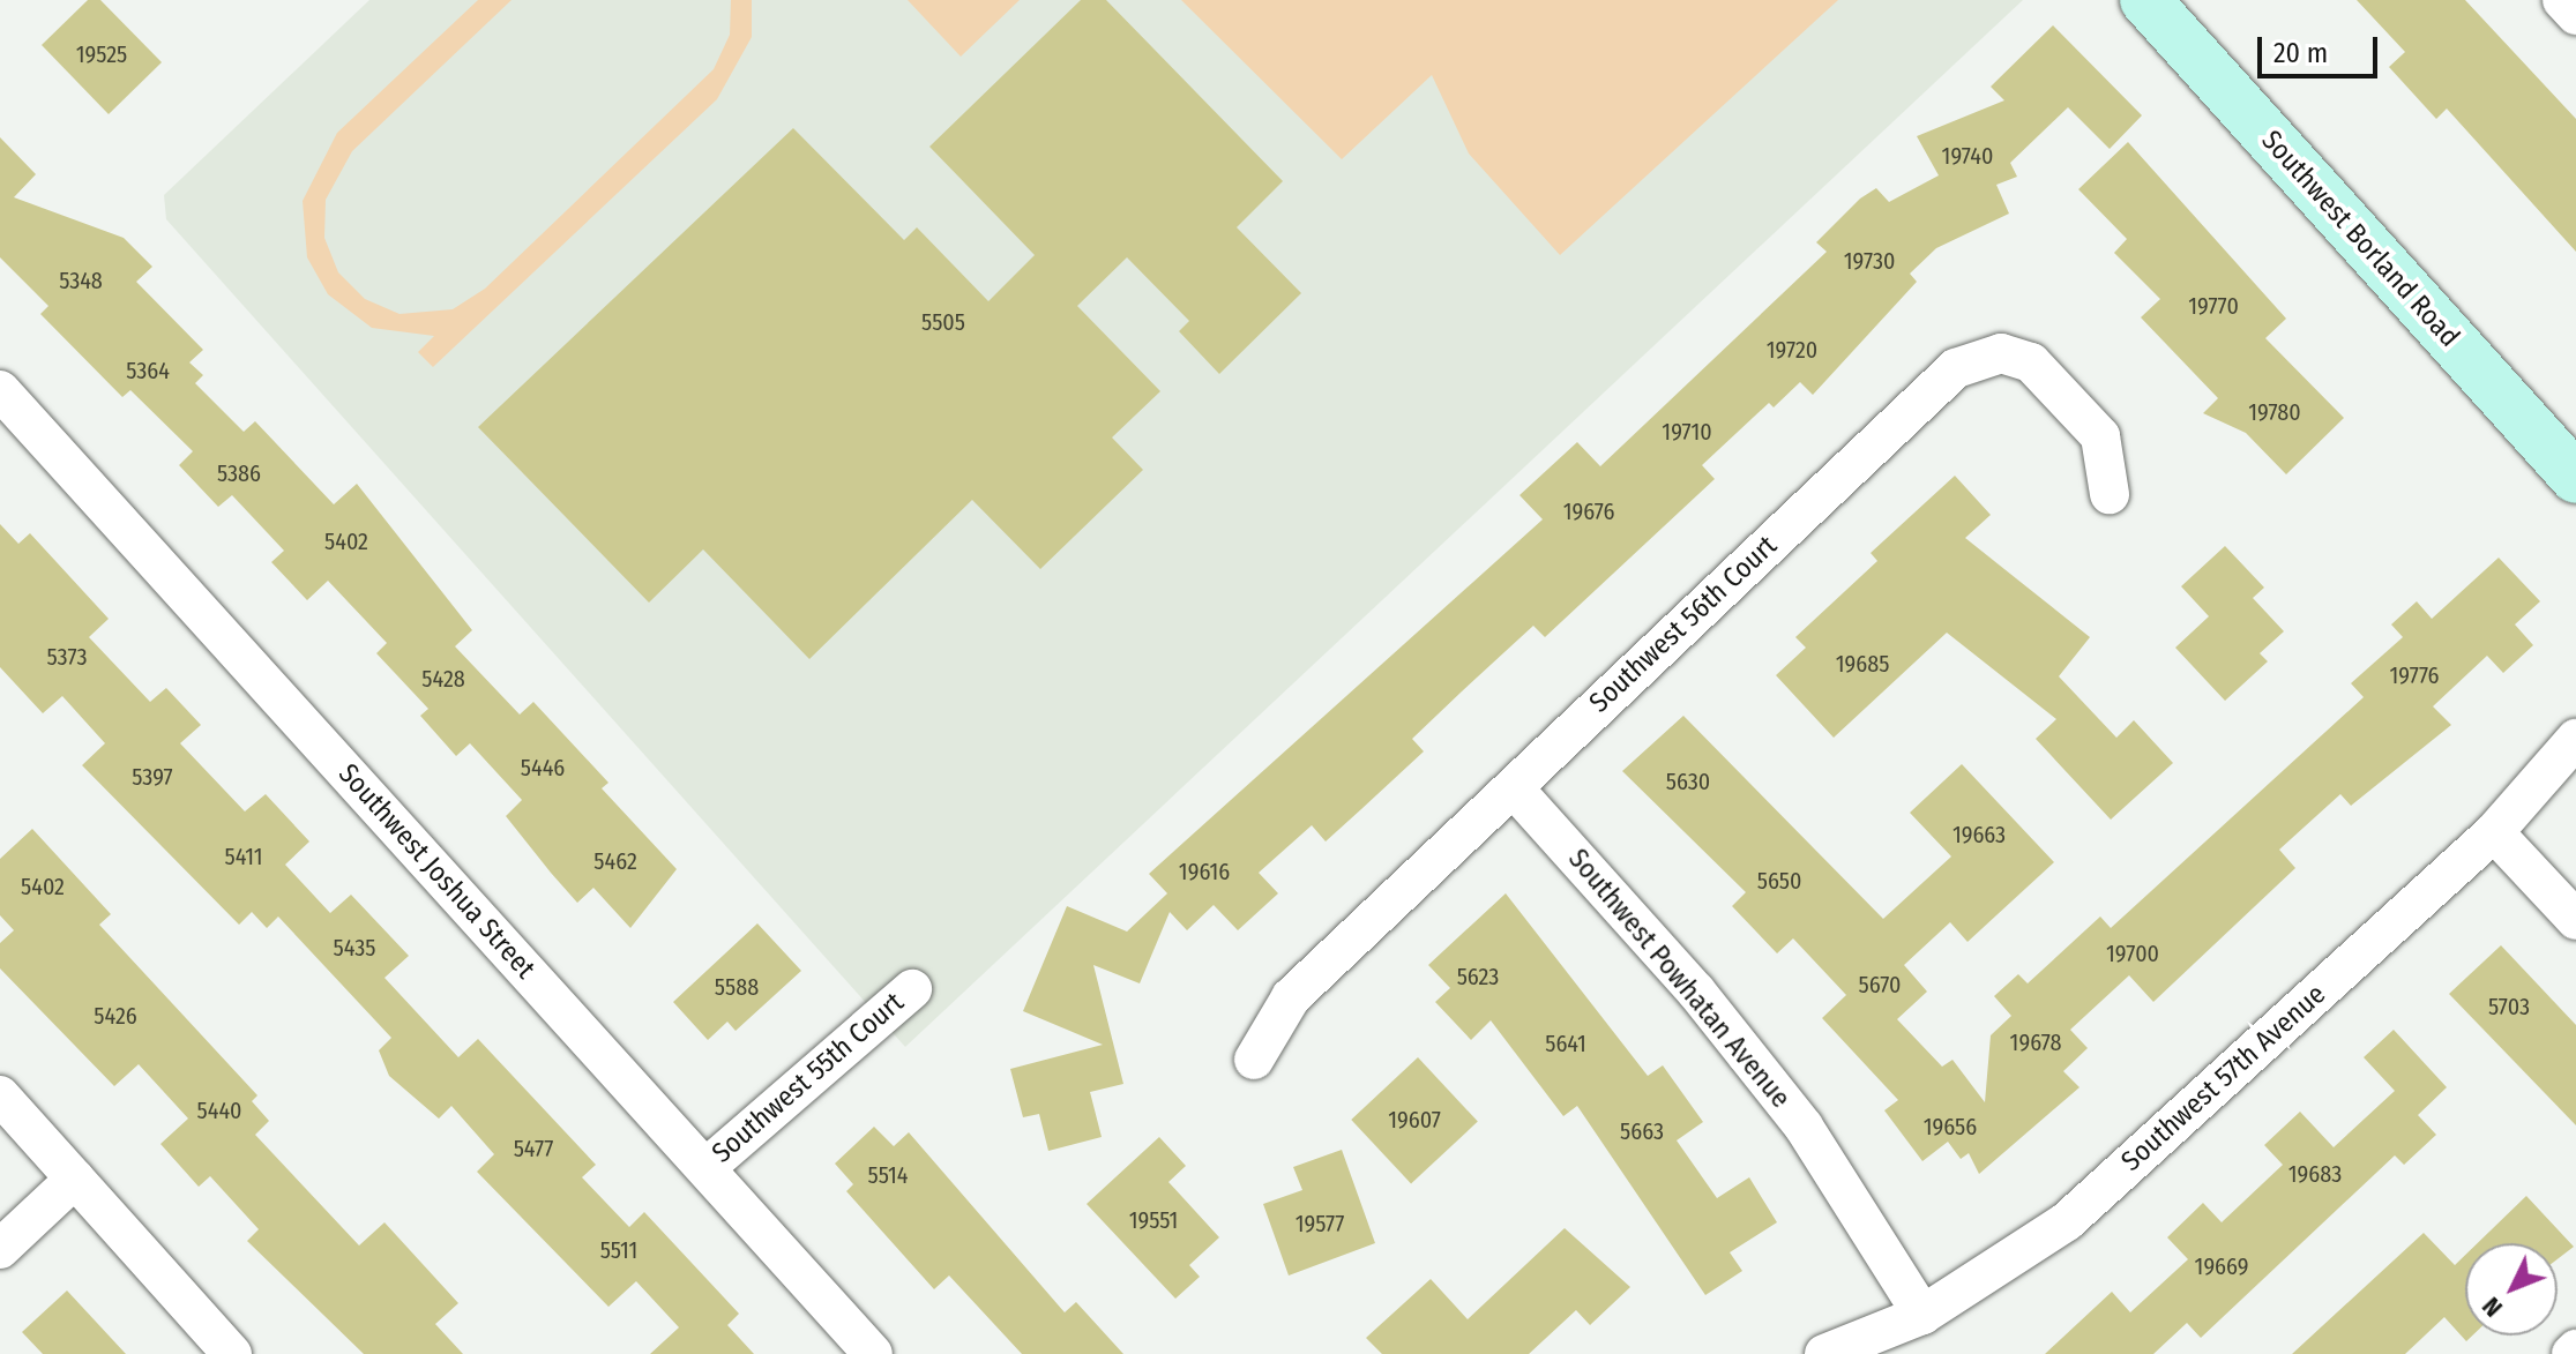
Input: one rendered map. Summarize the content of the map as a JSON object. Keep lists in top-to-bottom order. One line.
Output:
{"streets":{"main road":["Southwest Borland Road"],"street":["Southwest 56th Court","Southwest Joshua Street","Southwest Powhatan Avenue","Southwest 55th Court","Southwest 57th Avenue"]},"crossings":[["Southwest 56th Court","Southwest Powhatan Avenue"],["Southwest Joshua Street","Southwest 55th Court"],["Southwest Powhatan Avenue","Southwest 57th Avenue"]],"house_numbers":["19525","19740","19730","5348","19770","5505","19720","5364","19780","19710","5386","19676","5402","5373","19685","19776","5428","5446","5397","5630","19663","5411","5462","19616","5650","5402","5435","19700","5623","5670","5588","5703","5426","19678","5641","5440","19607","19656","5663","5477","19683","5514","19551","19577","5511","19669"],"scale_bar":"20 m","north":"bottom left"}
